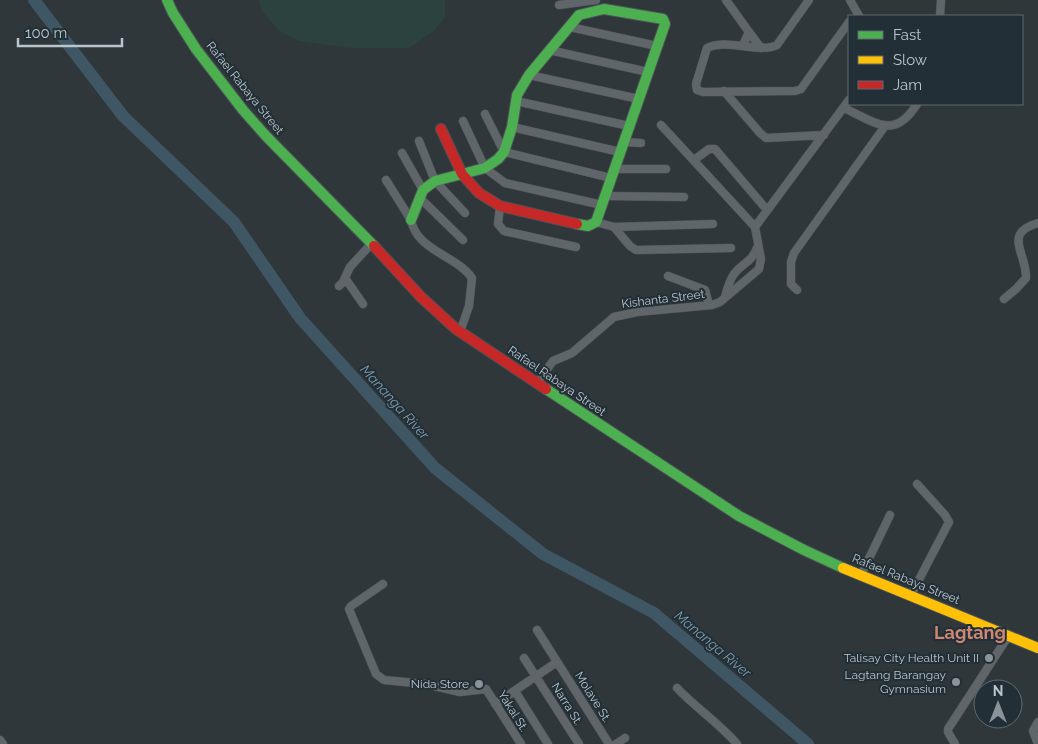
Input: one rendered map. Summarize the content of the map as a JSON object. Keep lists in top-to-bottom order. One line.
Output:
{"streets":{"main road":["Rafael Rabaya Street"],"street":["Kishanta Street","Molave St.","Narra St.","Yakal St."]},"crossings":[["Rafael Rabaya Street","Kishanta Street"]],"districts":["Lagtang"],"water":["Mananga River"],"places":["Talisay City Health Unit II","Lagtang Barangay Gymnasium","Nida Store"],"legend":["Fast","Slow","Jam"],"scale_bar":"100 m","north":"top"}
